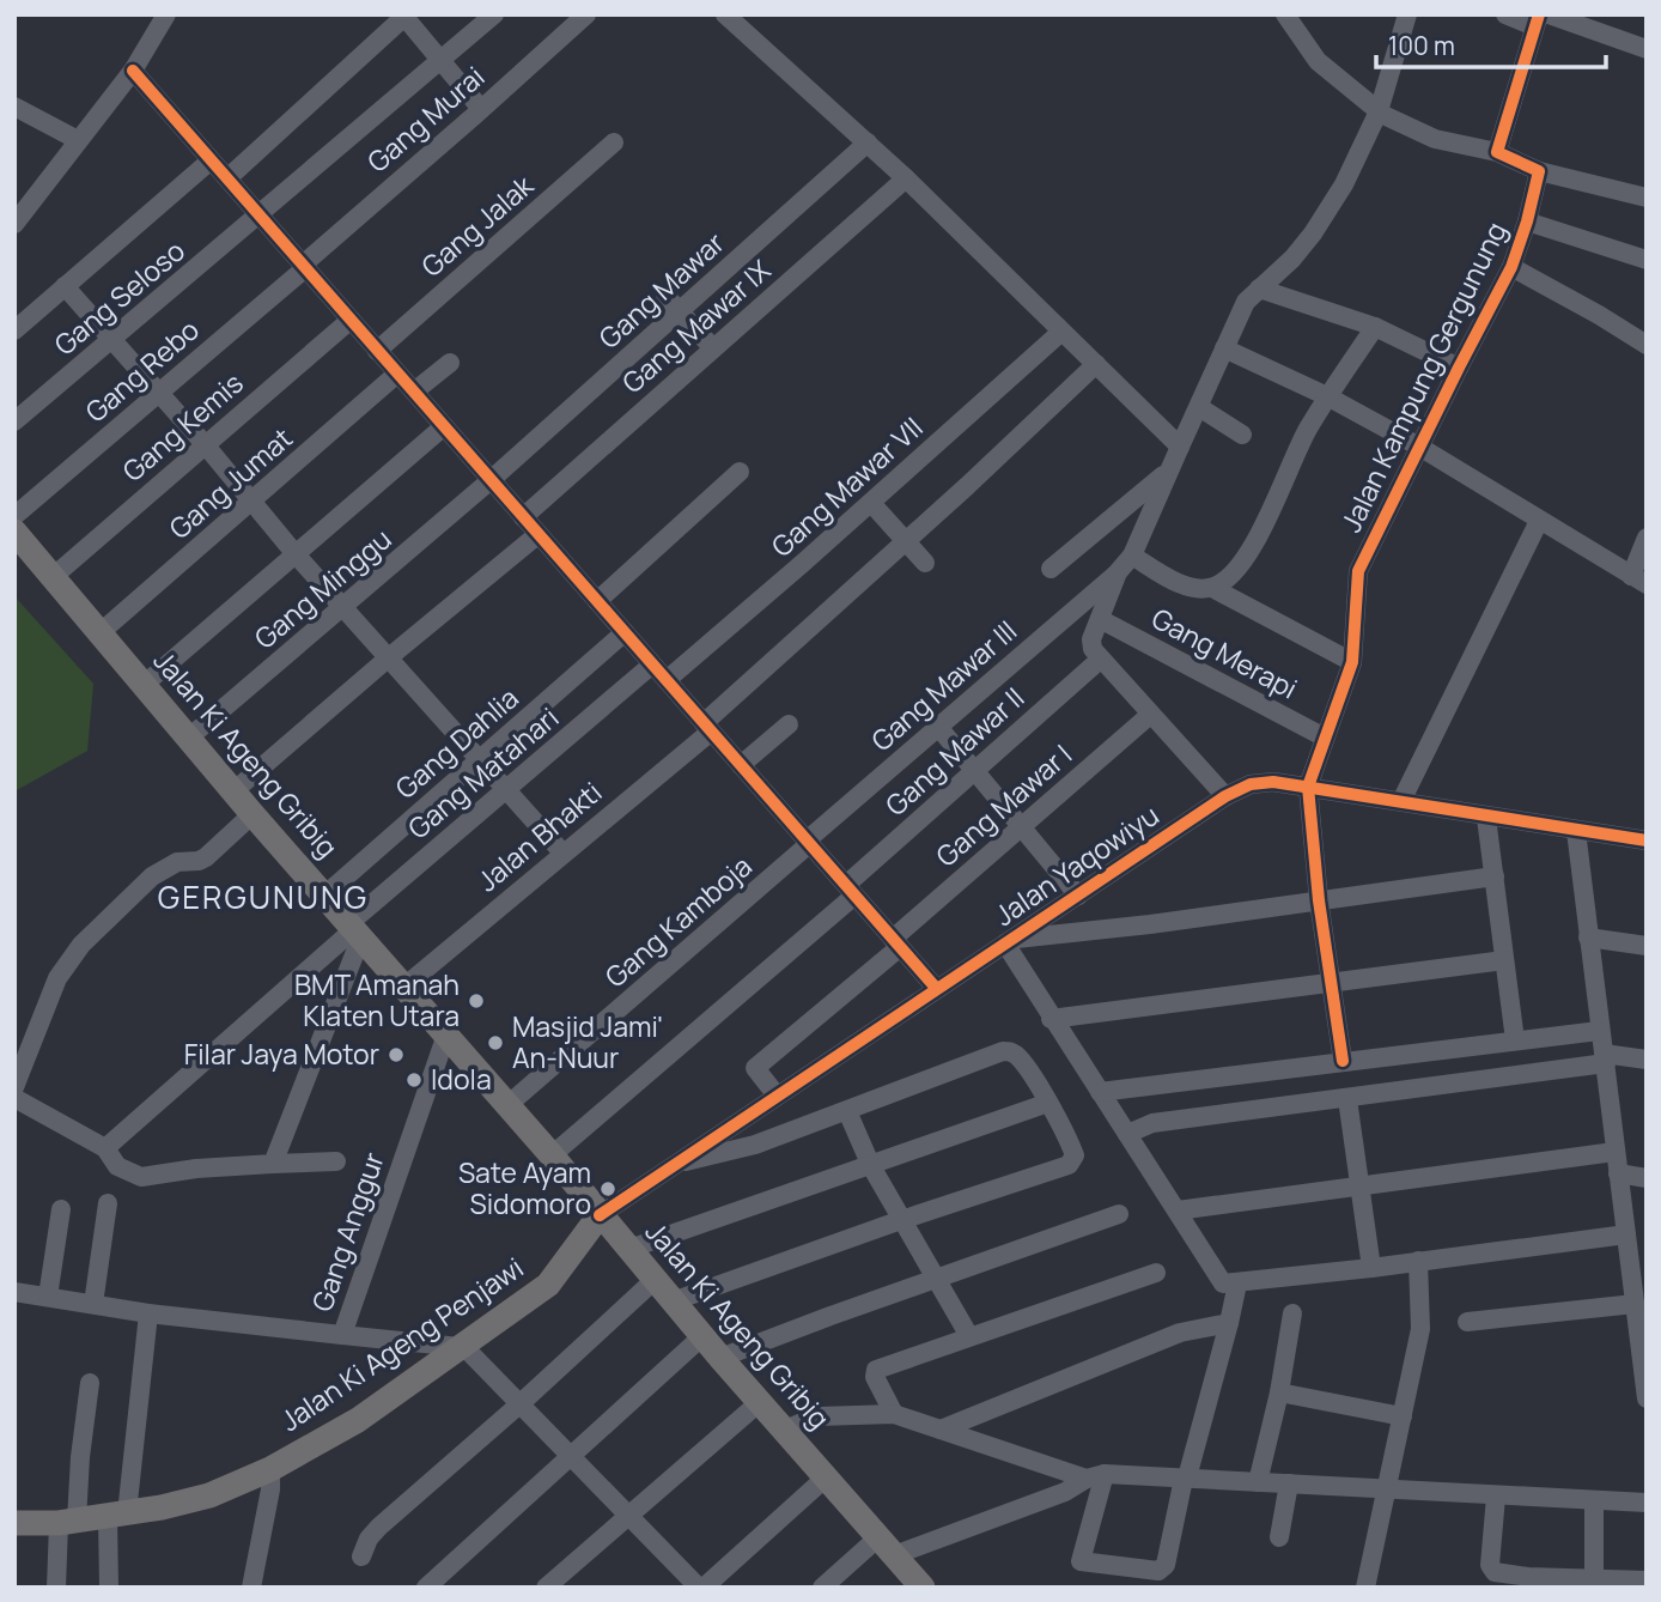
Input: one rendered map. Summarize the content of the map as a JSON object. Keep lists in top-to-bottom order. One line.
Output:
{"streets":{"main road":["Jalan Ki Ageng Gribig","Jalan Ki Ageng Penjawi"],"street":["Gang Murai","Gang Jalak","Gang Mawar","Gang Seloso","Gang Mawar IX","Gang Rebo","Jalan Kampung Gergunung","Gang Kemis","Gang Jumat","Gang Mawar VII","Gang Minggu","Gang Merapi","Gang Mawar III","Gang Dahlia","Gang Mawar II","Gang Matahari","Gang Mawar I","Jalan Bhakti","Jalan Yaqowiyu","Gang Kamboja","Gang Anggur"]},"crossings":[["Gang Murai","Gang Rebo"],["Gang Mawar","Gang Minggu"],["Jalan Kampung Gergunung","Gang Merapi"],["Jalan Kampung Gergunung","Jalan Yaqowiyu"],["Gang Kemis","Jalan Ki Ageng Gribig"],["Gang Jumat","Jalan Ki Ageng Gribig"],["Gang Minggu","Jalan Ki Ageng Gribig"],["Gang Mawar III","Gang Kamboja"],["Gang Dahlia","Jalan Ki Ageng Gribig"],["Gang Mawar II","Jalan Ki Ageng Gribig"],["Jalan Ki Ageng Gribig","Gang Matahari"],["Jalan Ki Ageng Gribig","Jalan Bhakti"],["Jalan Ki Ageng Gribig","Jalan Yaqowiyu"],["Jalan Ki Ageng Gribig","Gang Kamboja"],["Jalan Ki Ageng Gribig","Gang Anggur"],["Jalan Ki Ageng Gribig","Jalan Ki Ageng Penjawi"],["Gang Mawar I","Jalan Yaqowiyu"],["Jalan Yaqowiyu","Jalan Ki Ageng Penjawi"],["Gang Anggur","Jalan Ki Ageng Penjawi"]],"districts":["GERGUNUNG"],"places":["BMT Amanah Klaten Utara","Masjid Jami' An-Nuur","Filar Jaya Motor","Idola","Sate Ayam Sidomoro"],"scale_bar":"100 m"}
